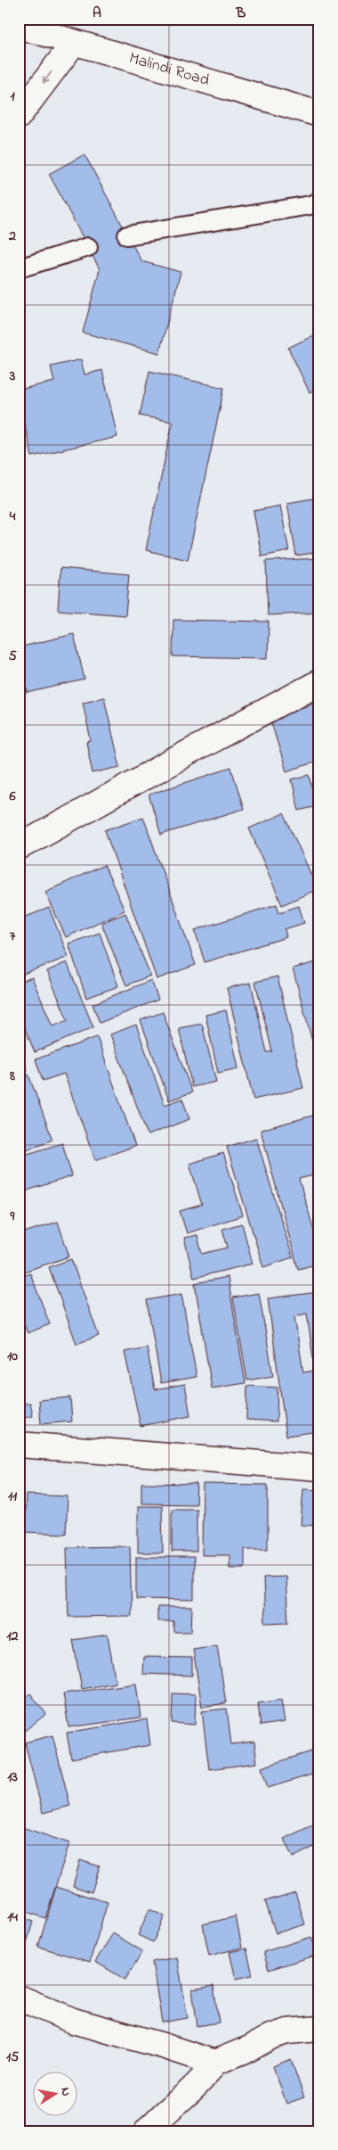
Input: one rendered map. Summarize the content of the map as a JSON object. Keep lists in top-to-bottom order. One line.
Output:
{"streets":{"main road":["Malindi Road"]},"north":"right","grid":{"columns":["A","B"],"rows":["1","2","3","4","5","6","7","8","9","10","11","12","13","14","15"]}}
